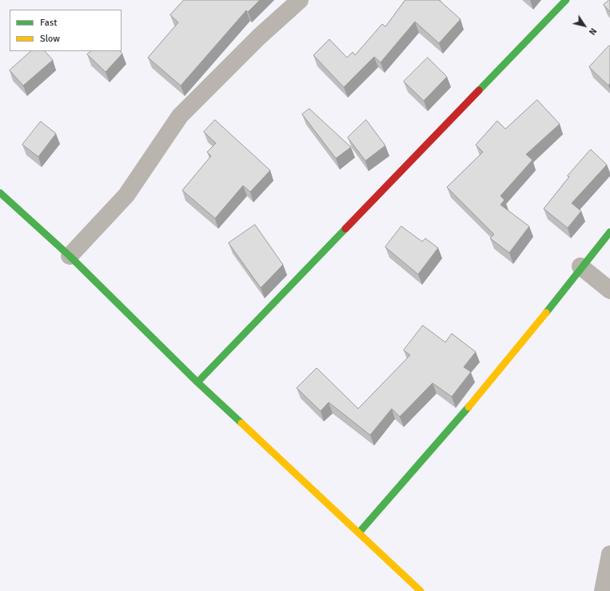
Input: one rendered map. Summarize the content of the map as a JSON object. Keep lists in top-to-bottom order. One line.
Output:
{"legend":["Fast","Slow"],"north":"bottom right"}
